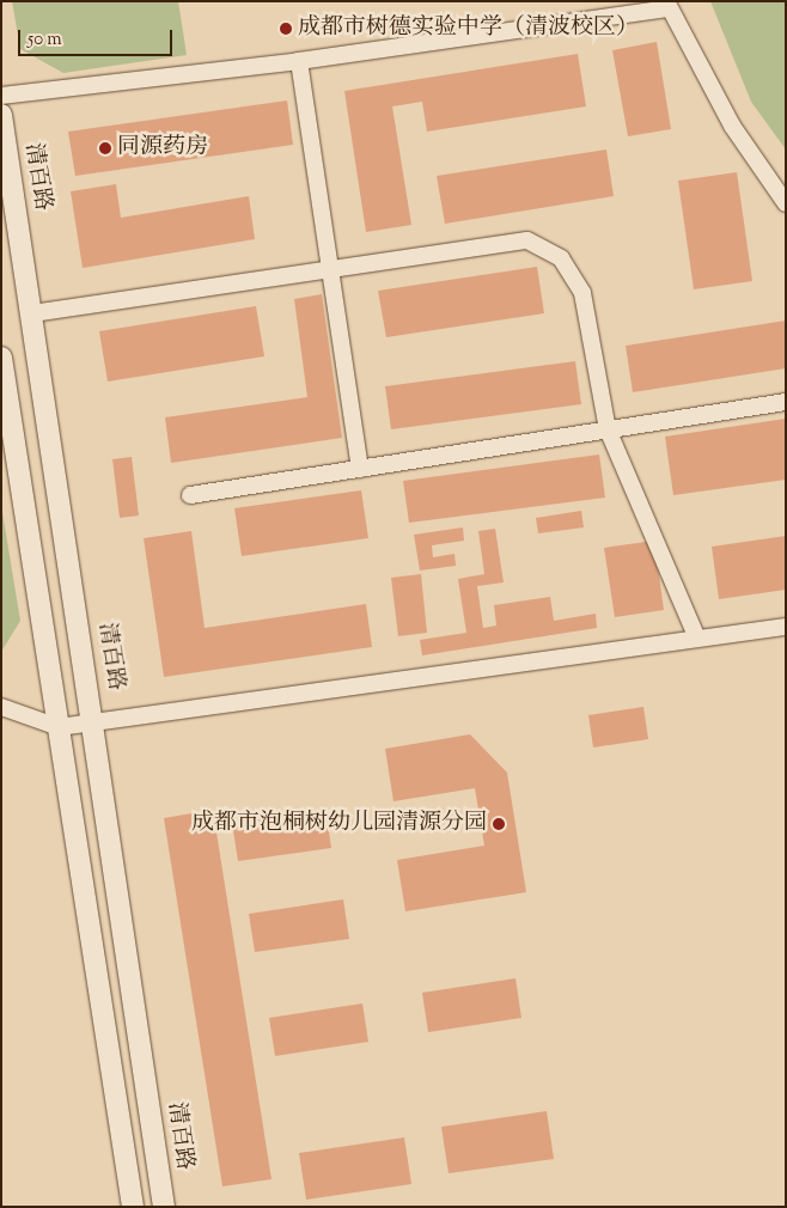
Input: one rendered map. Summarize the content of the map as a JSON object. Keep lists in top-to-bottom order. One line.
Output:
{"streets":{"street":["清百路"]},"places":["成都市树德实验中学（清波校区）","同源药房","成都市泡桐树幼儿园清源分园"],"scale_bar":"50 m"}
